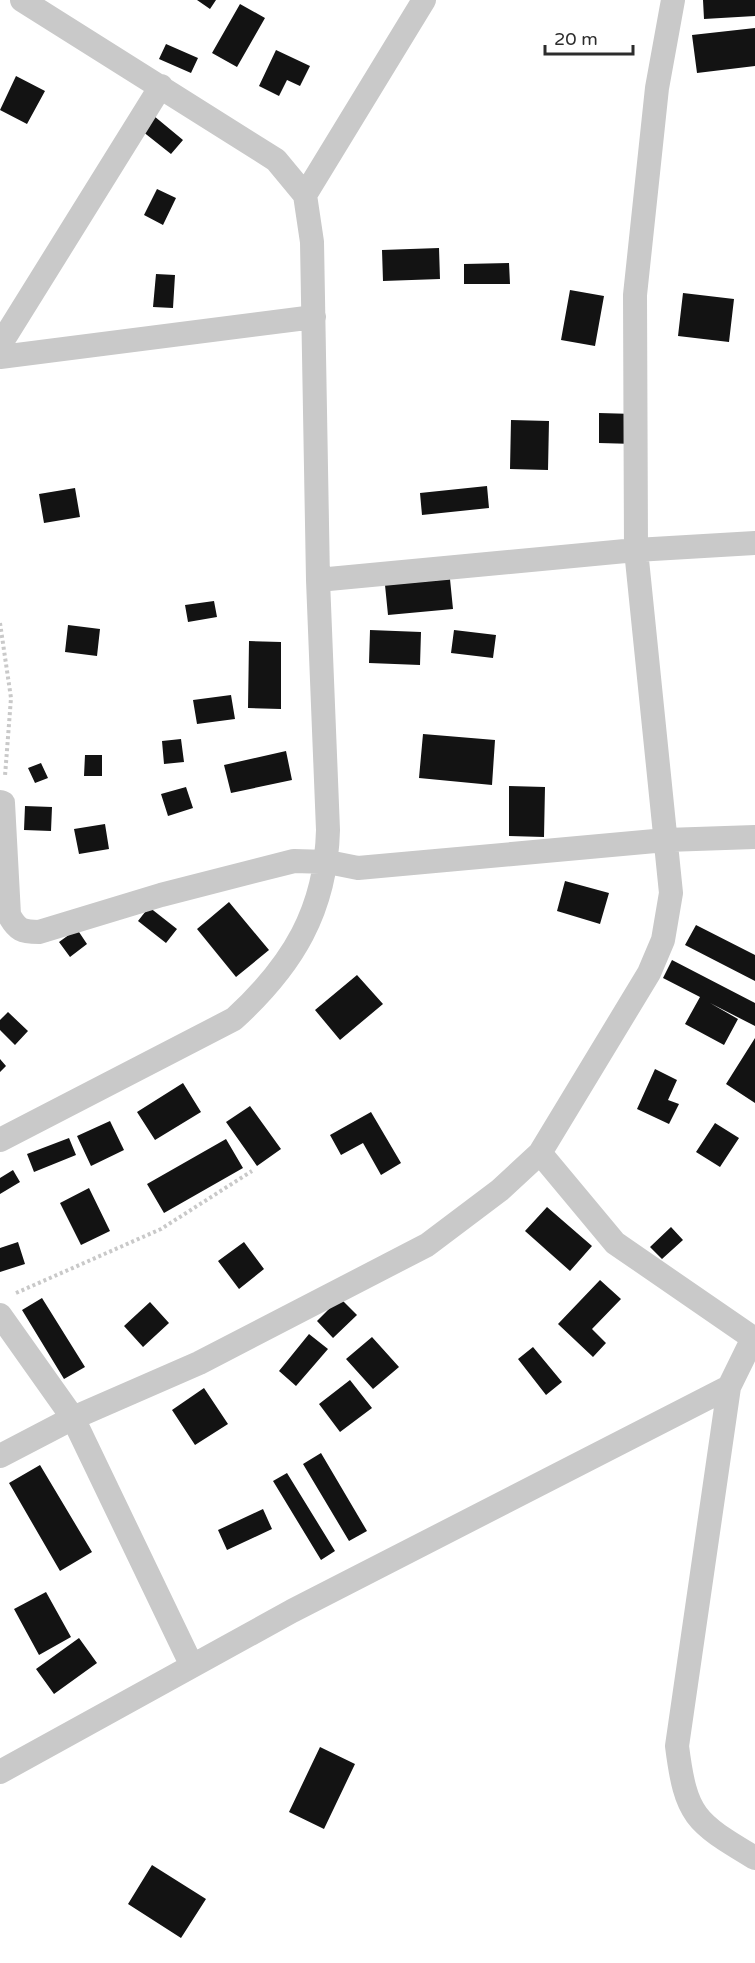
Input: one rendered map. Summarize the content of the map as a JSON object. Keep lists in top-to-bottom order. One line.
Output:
{"scale_bar":"20 m"}
